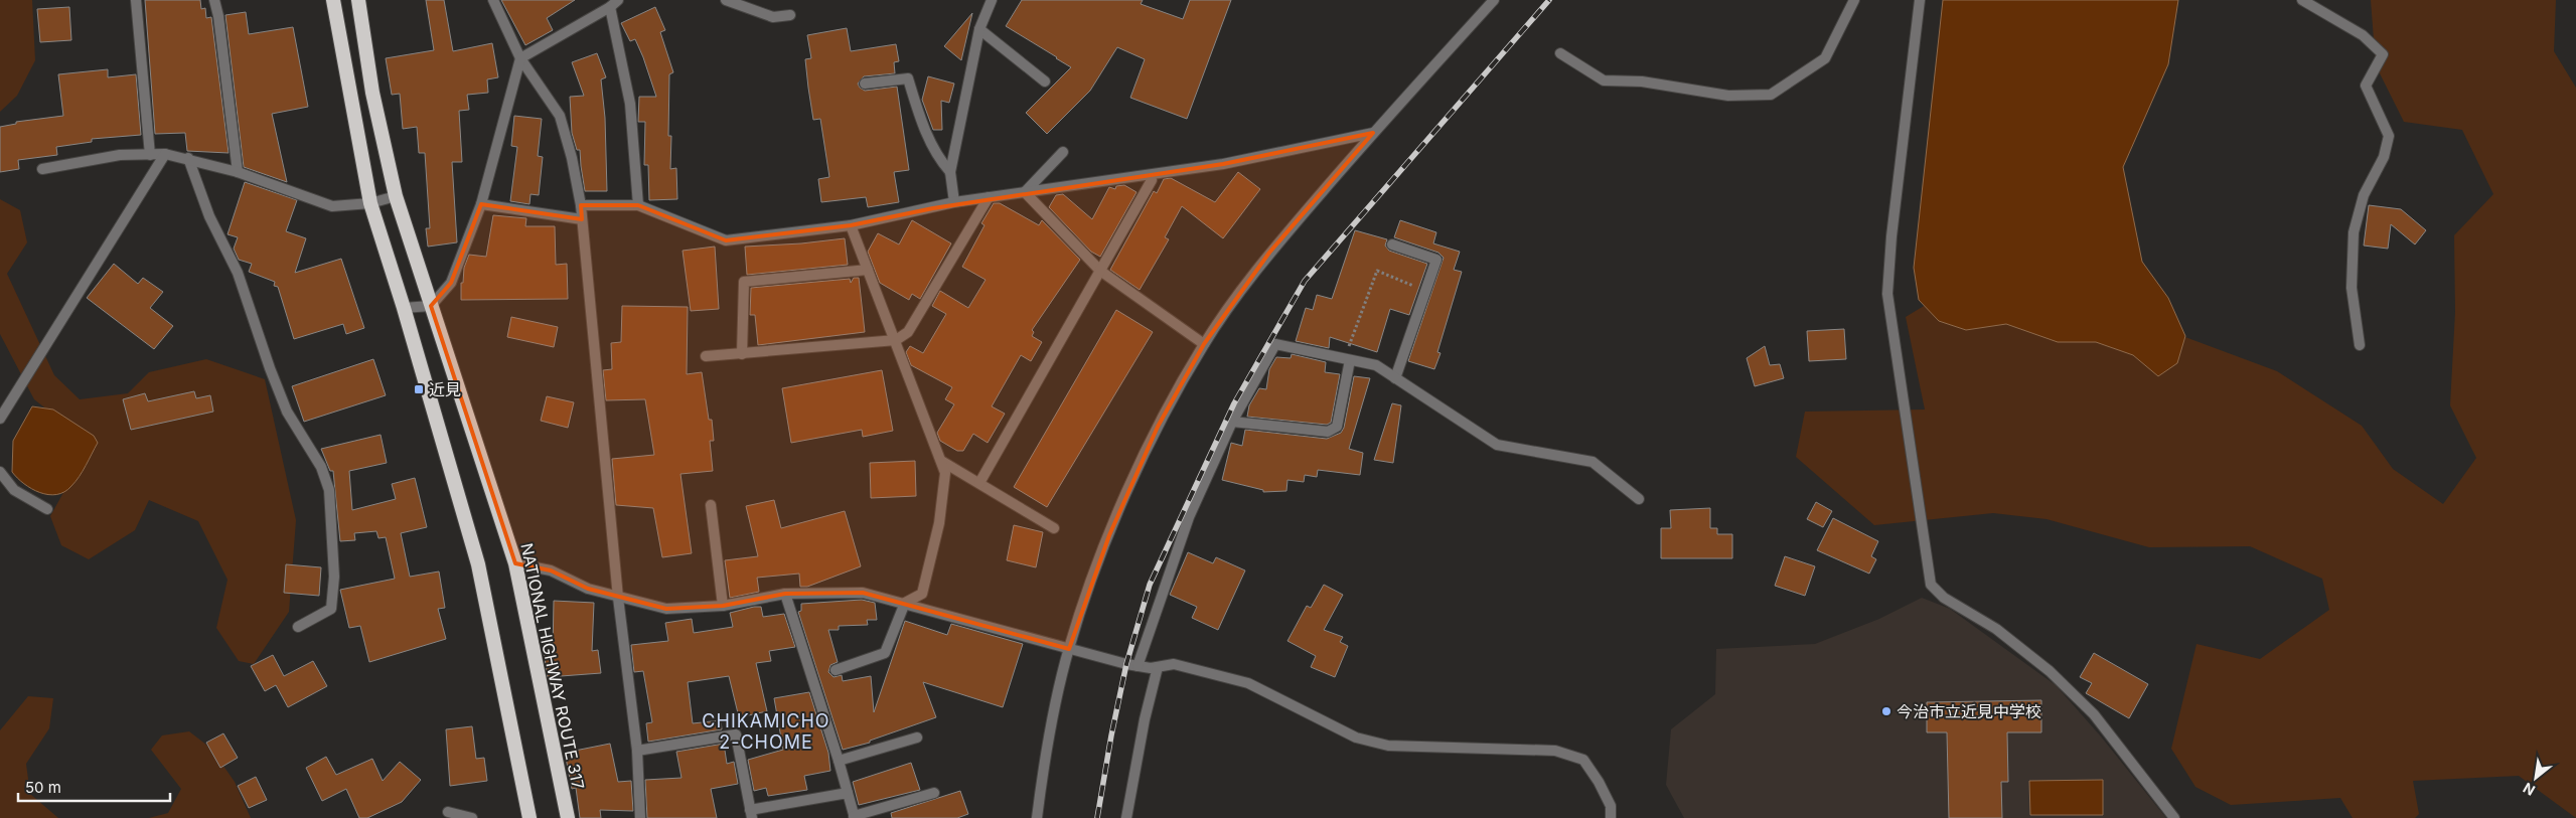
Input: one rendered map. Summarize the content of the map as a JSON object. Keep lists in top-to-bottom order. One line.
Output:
{"streets":{"highway":["NATIONAL HIGHWAY ROUTE 317"]},"districts":["CHIKAMICHO 2-CHOME"],"places":{"transit":["近見"],"other":["今治市立近見中学校"]},"scale_bar":"50 m","north":"bottom left"}
